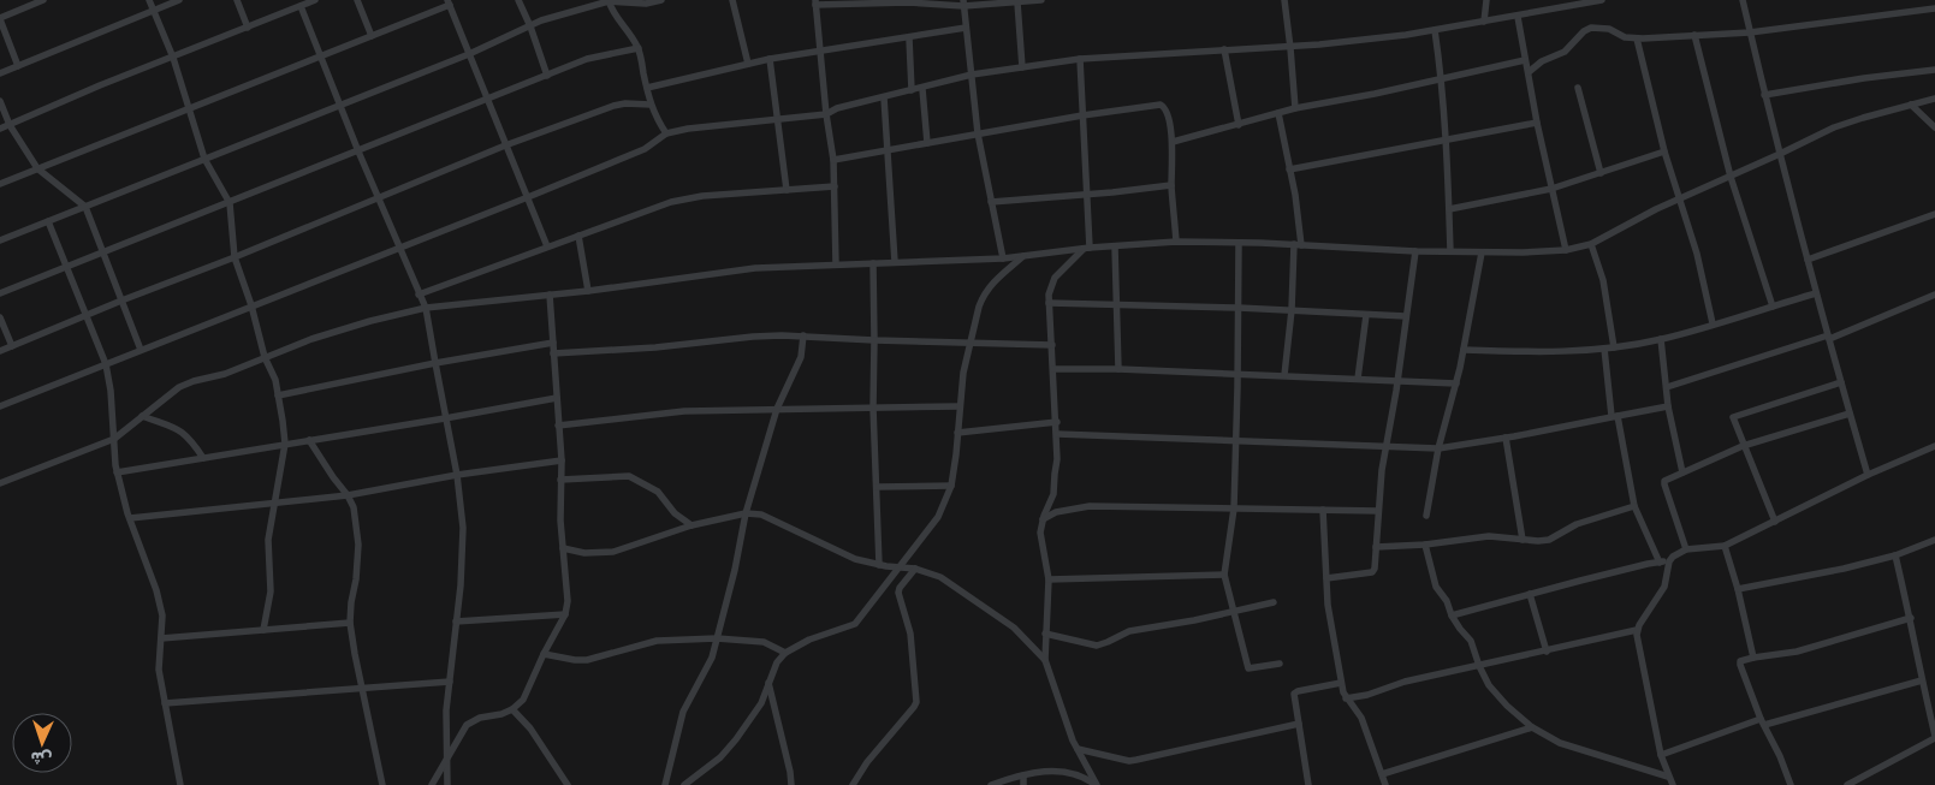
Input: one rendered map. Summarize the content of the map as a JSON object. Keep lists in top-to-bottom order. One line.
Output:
{"north":"bottom"}
